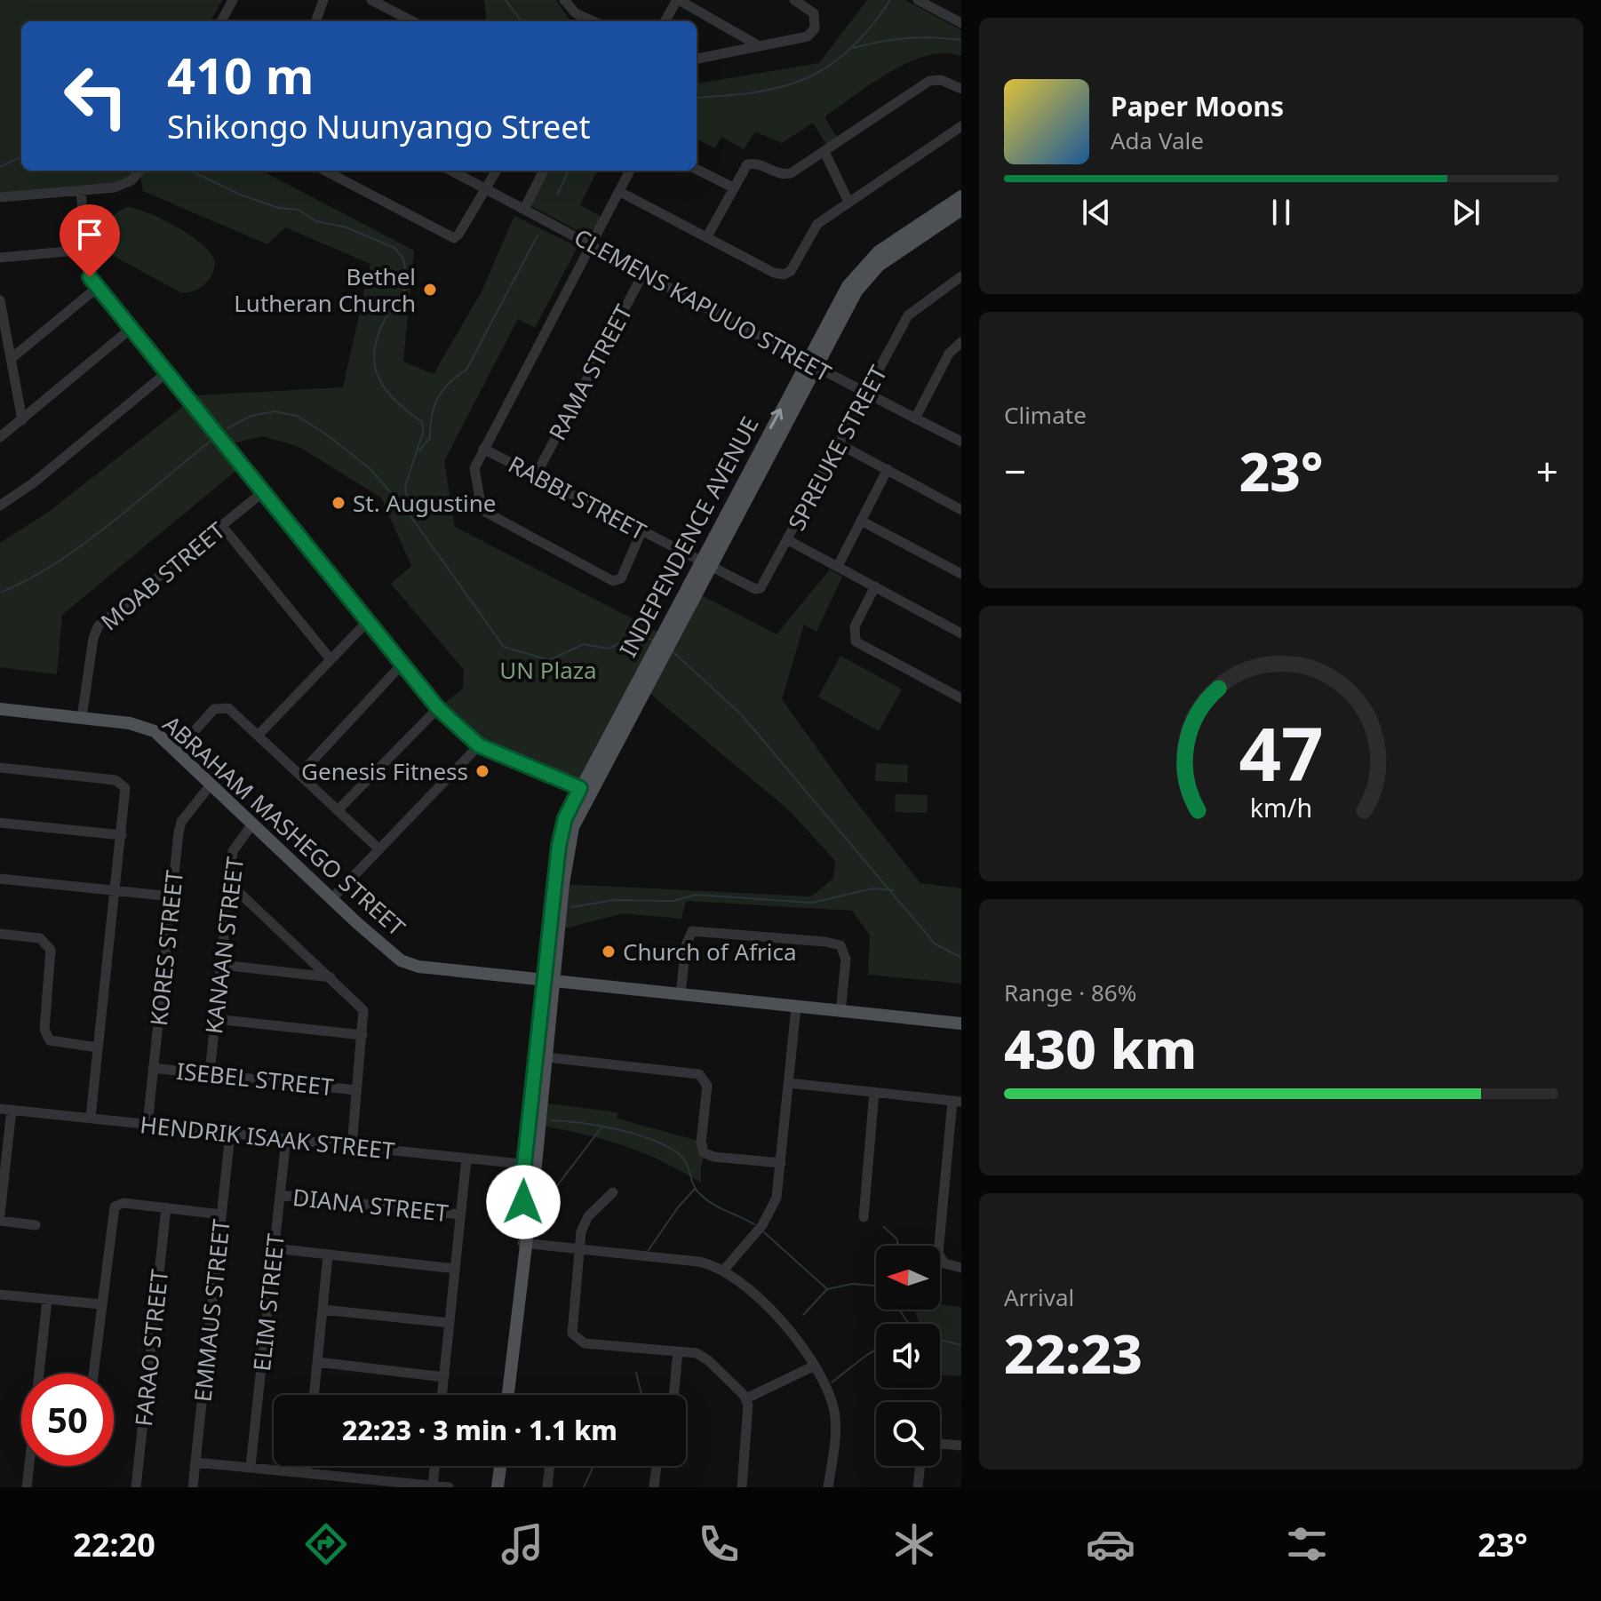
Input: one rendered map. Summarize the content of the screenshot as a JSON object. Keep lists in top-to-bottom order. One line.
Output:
{"streets":{"main road":["INDEPENDENCE AVENUE","ABRAHAM MASHEGO STREET"],"street":["CLEMENS KAPUUO STREET","RAMA STREET","SPREUKE STREET","RABBI STREET","MOAB STREET","KANAAN STREET","KORES STREET","ISEBEL STREET","HENDRIK ISAAK STREET","DIANA STREET","ELIM STREET","EMMAUS STREET","FARAO STREET"]},"crossings":[["CLEMENS KAPUUO STREET","RAMA STREET"],["CLEMENS KAPUUO STREET","SPREUKE STREET"],["CLEMENS KAPUUO STREET","INDEPENDENCE AVENUE"],["RAMA STREET","RABBI STREET"],["SPREUKE STREET","RABBI STREET"],["SPREUKE STREET","INDEPENDENCE AVENUE"],["RABBI STREET","INDEPENDENCE AVENUE"],["INDEPENDENCE AVENUE","ABRAHAM MASHEGO STREET"],["INDEPENDENCE AVENUE","HENDRIK ISAAK STREET"],["MOAB STREET","ABRAHAM MASHEGO STREET"],["ABRAHAM MASHEGO STREET","KANAAN STREET"],["ABRAHAM MASHEGO STREET","KORES STREET"],["KANAAN STREET","ISEBEL STREET"],["KORES STREET","ISEBEL STREET"],["KORES STREET","HENDRIK ISAAK STREET"],["HENDRIK ISAAK STREET","ELIM STREET"],["HENDRIK ISAAK STREET","EMMAUS STREET"],["DIANA STREET","ELIM STREET"]],"parks":["UN Plaza"],"places":["Bethel Lutheran Church","St. Augustine","Genesis Fitness","Church of Africa"],"north":"left","page":{"turn":["410 m","Shikongo Nuunyango Street"],"song":["Paper Moons","Ada Vale"],"tile":["Climate",["Range · 86%","430 km"],["Arrival","22:23"]],"heat":["−","23°","+"],"limit":"50","trip":"22:23 · 3 min · 1.1 km","tabs":["22:20","23°"],"gauge":["47","km/h"]}}
